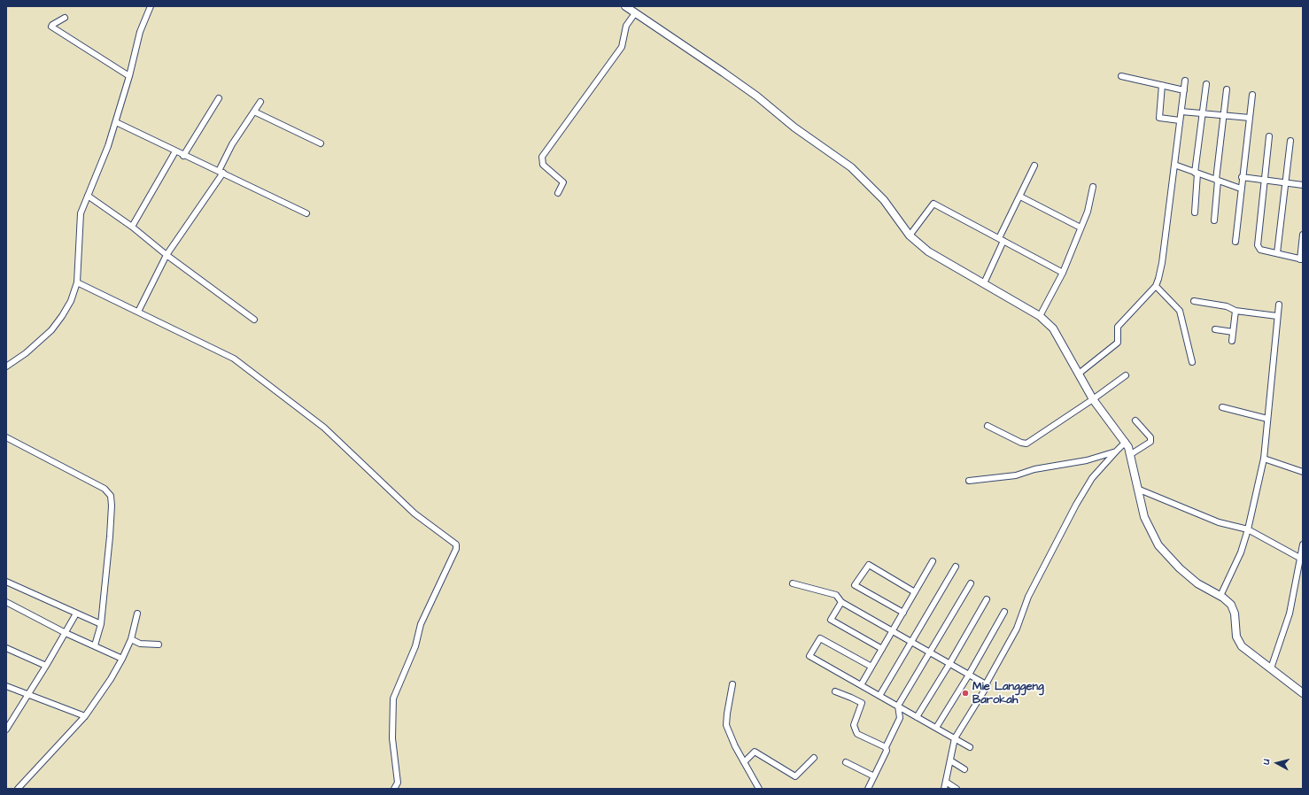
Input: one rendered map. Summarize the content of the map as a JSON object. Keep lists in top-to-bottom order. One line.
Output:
{"places":["Mie Langgeng Barokah"],"north":"left"}
